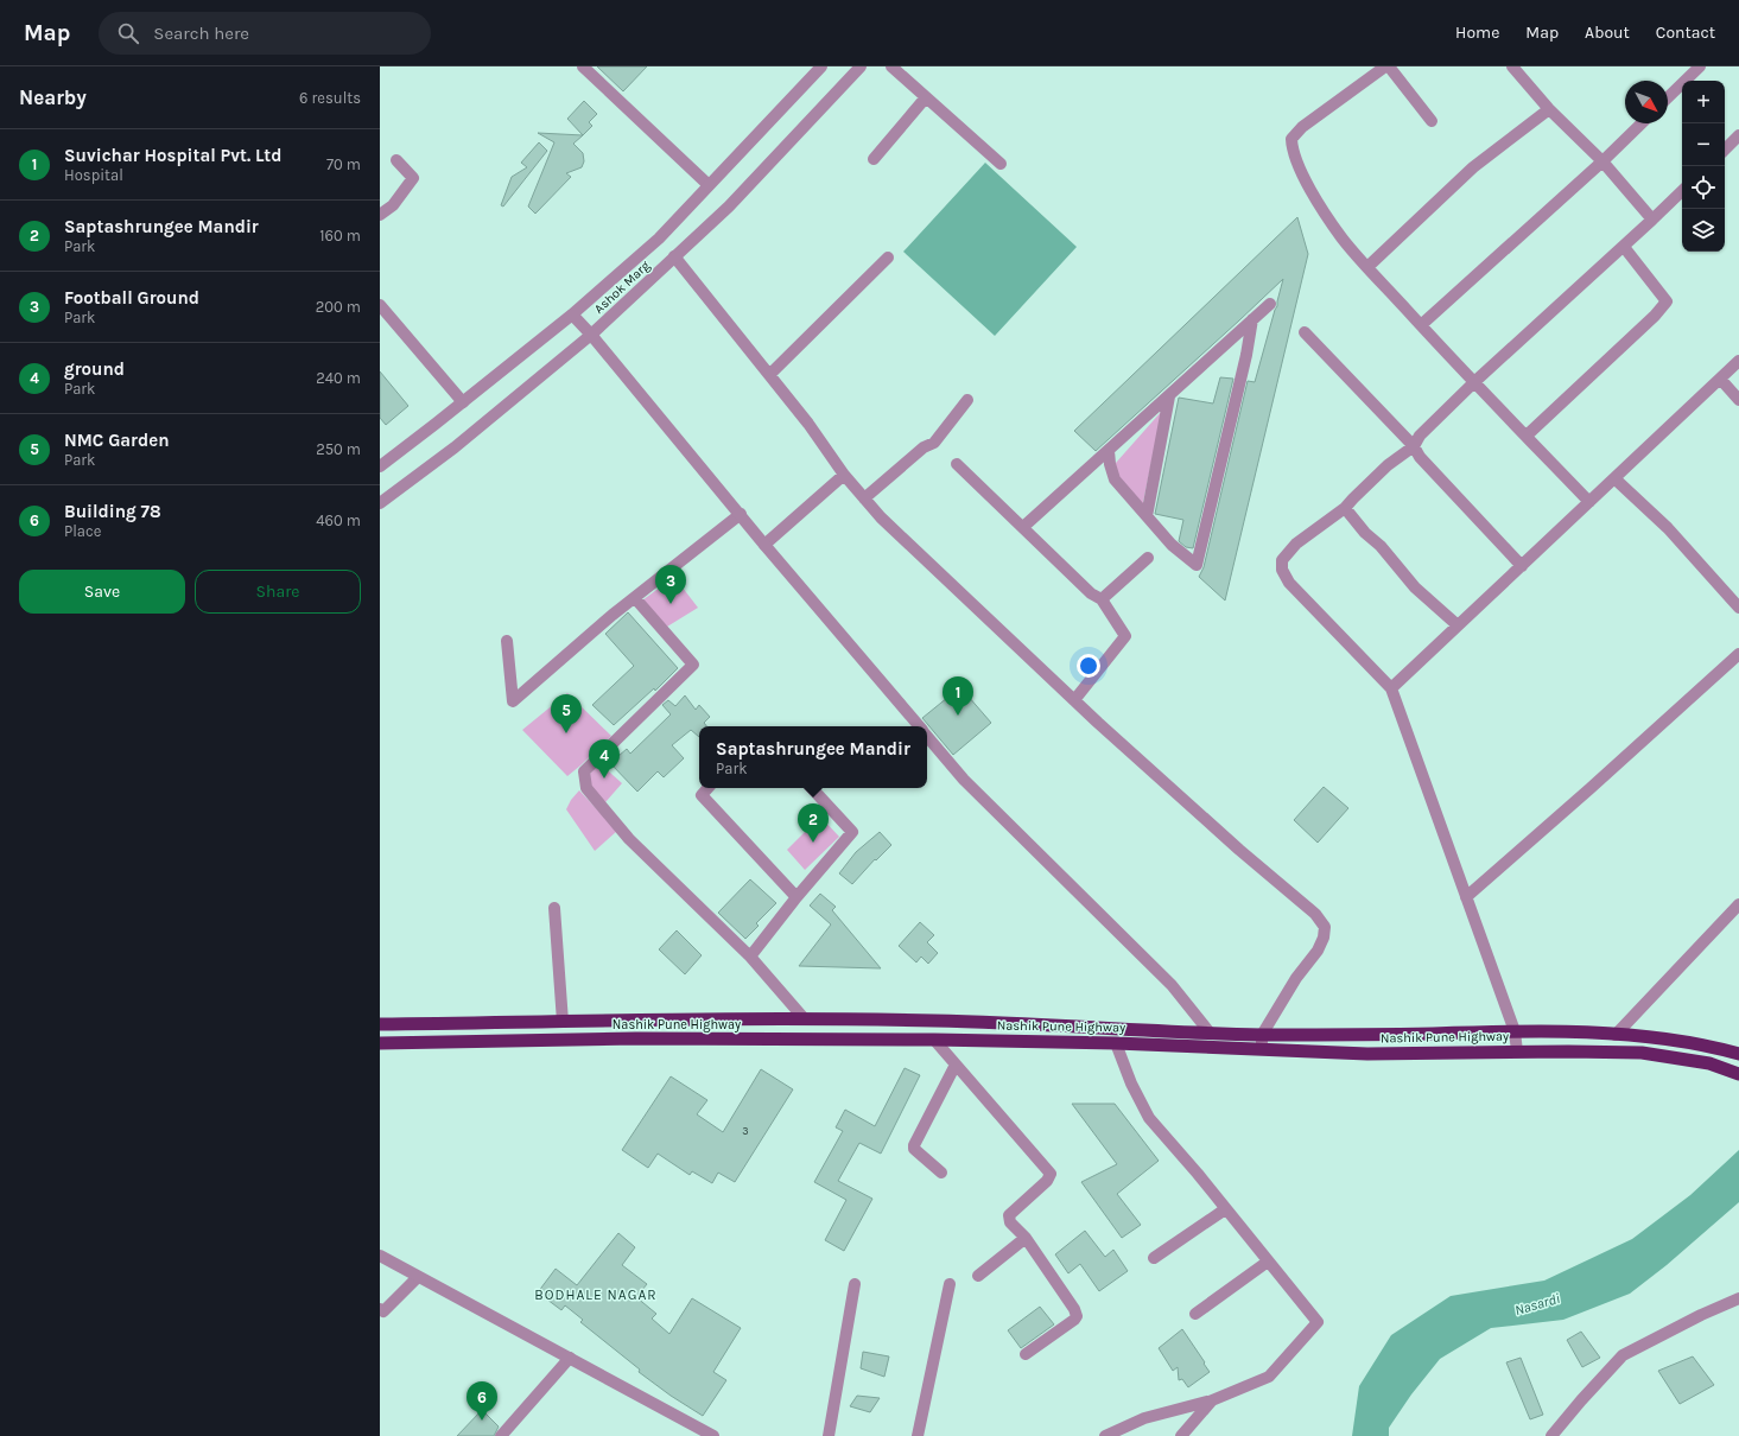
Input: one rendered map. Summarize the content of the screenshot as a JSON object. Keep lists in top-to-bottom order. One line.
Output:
{"streets":{"highway":["Nashik Pune Highway"],"street":["Ashok Marg"]},"districts":["BODHALE NAGAR"],"water":["Nasardi"],"house_numbers":["3"],"north":"bottom right","page":{"header":"Map","search":"Search here","nav":["Home","Map","About","Contact"],"heading":["Nearby","6 results"],"map_buttons":["+","−"],"list":[{"mark":"1","name":"Suvichar Hospital Pvt. Ltd","note":"Hospital","value":"70 m"},{"mark":"2","name":"Saptashrungee Mandir","note":"Park","value":"160 m"},{"mark":"3","name":"Football Ground","note":"Park","value":"200 m"},{"mark":"4","name":"ground","note":"Park","value":"240 m"},{"mark":"5","name":"NMC Garden","note":"Park","value":"250 m"},{"mark":"6","name":"Building 78","note":"Place","value":"460 m"}],"buttons":["Save","Share"],"pins":["3","1","5","4","2","6"],"popup":["Saptashrungee Mandir","Park"]}}
